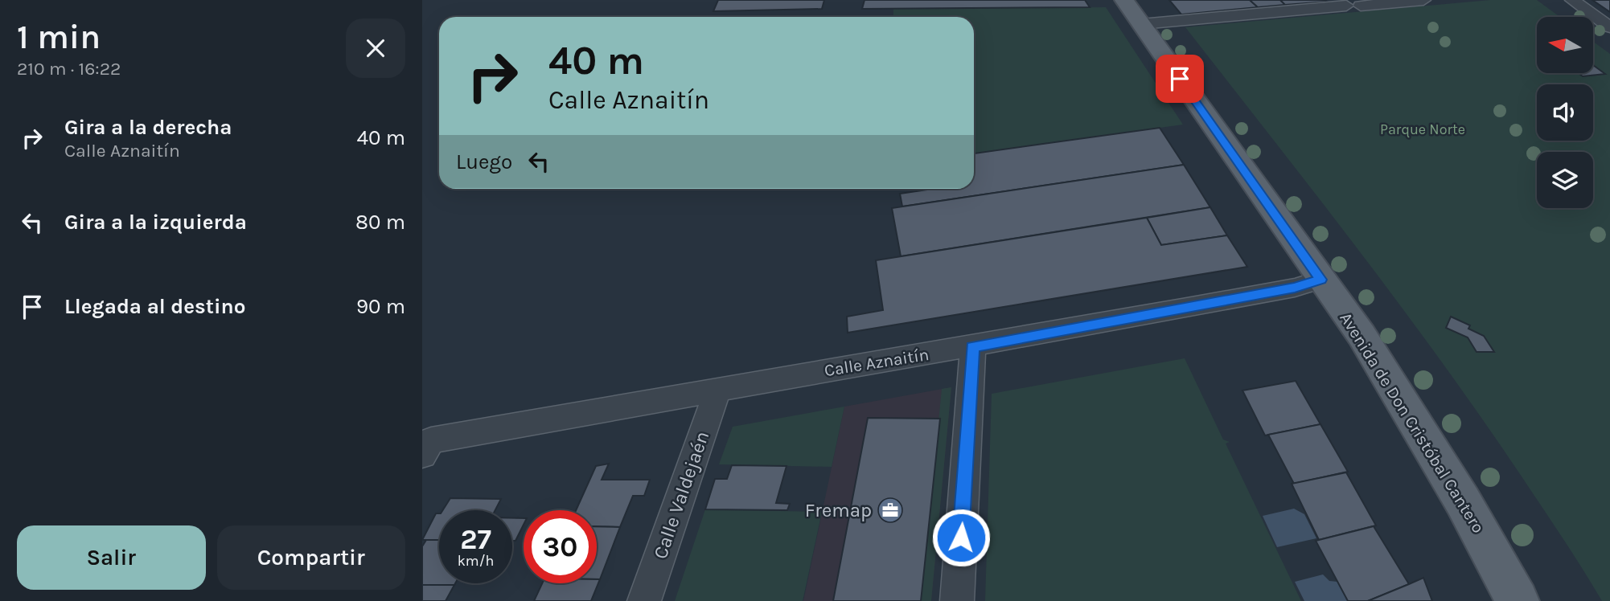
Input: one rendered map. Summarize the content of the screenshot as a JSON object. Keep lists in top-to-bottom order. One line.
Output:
{"streets":{"main road":["Avenida de Don Cristóbal Cantero"],"street":["Calle Aznaitín","Calle Valdejaén"]},"crossings":[["Calle Aznaitín","Avenida de Don Cristóbal Cantero"],["Calle Aznaitín","Calle Valdejaén"]],"parks":["Parque Norte"],"places":{"office":["Fremap"]},"north":"left","page":{"heading":["1 min","210 m · 16:22"],"turn":["40 m","Calle Aznaitín"],"list":[{"name":"Gira a la derecha","note":"Calle Aznaitín","value":"40 m"},{"name":"Gira a la izquierda","value":"80 m"},{"name":"Llegada al destino","value":"90 m"}],"then":"Luego","speed":"27 km/h","limit":"30","buttons":["Salir","Compartir"]}}
